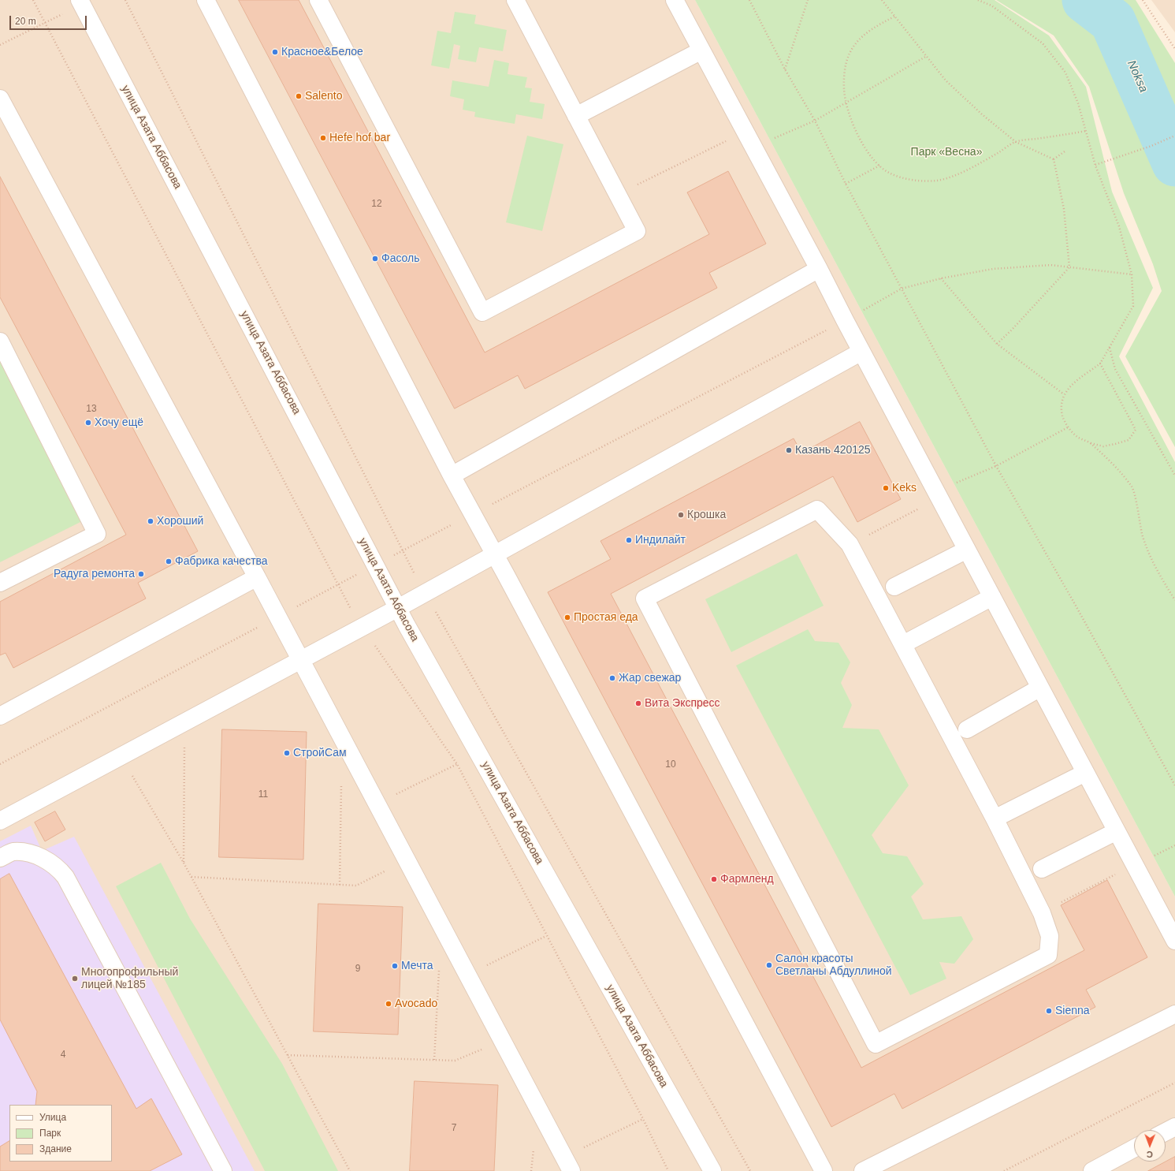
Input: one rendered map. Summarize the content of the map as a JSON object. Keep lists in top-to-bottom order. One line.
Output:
{"streets":{"street":["улица Азата Аббасова"]},"water":["Noksa"],"parks":["Парк «Весна»"],"places":["Красное&Белое","Salento","Hefe hof bar","Фасоль","Хочу ещё","Казань 420125","Keks","Крошка","Хороший","Индилайт","Фабрика качества","Радуга ремонта","Простая еда","Жар свежар","Вита Экспресс","СтройСам","Фармленд","Салон красоты Светланы Абдуллиной","Мечта","Многопрофильный лицей №185","Avocado","Sienna"],"house_numbers":["12","13","10","11","9","4","7"],"legend":["Улица","Парк","Здание"],"scale_bar":"20 m","north":"bottom"}
